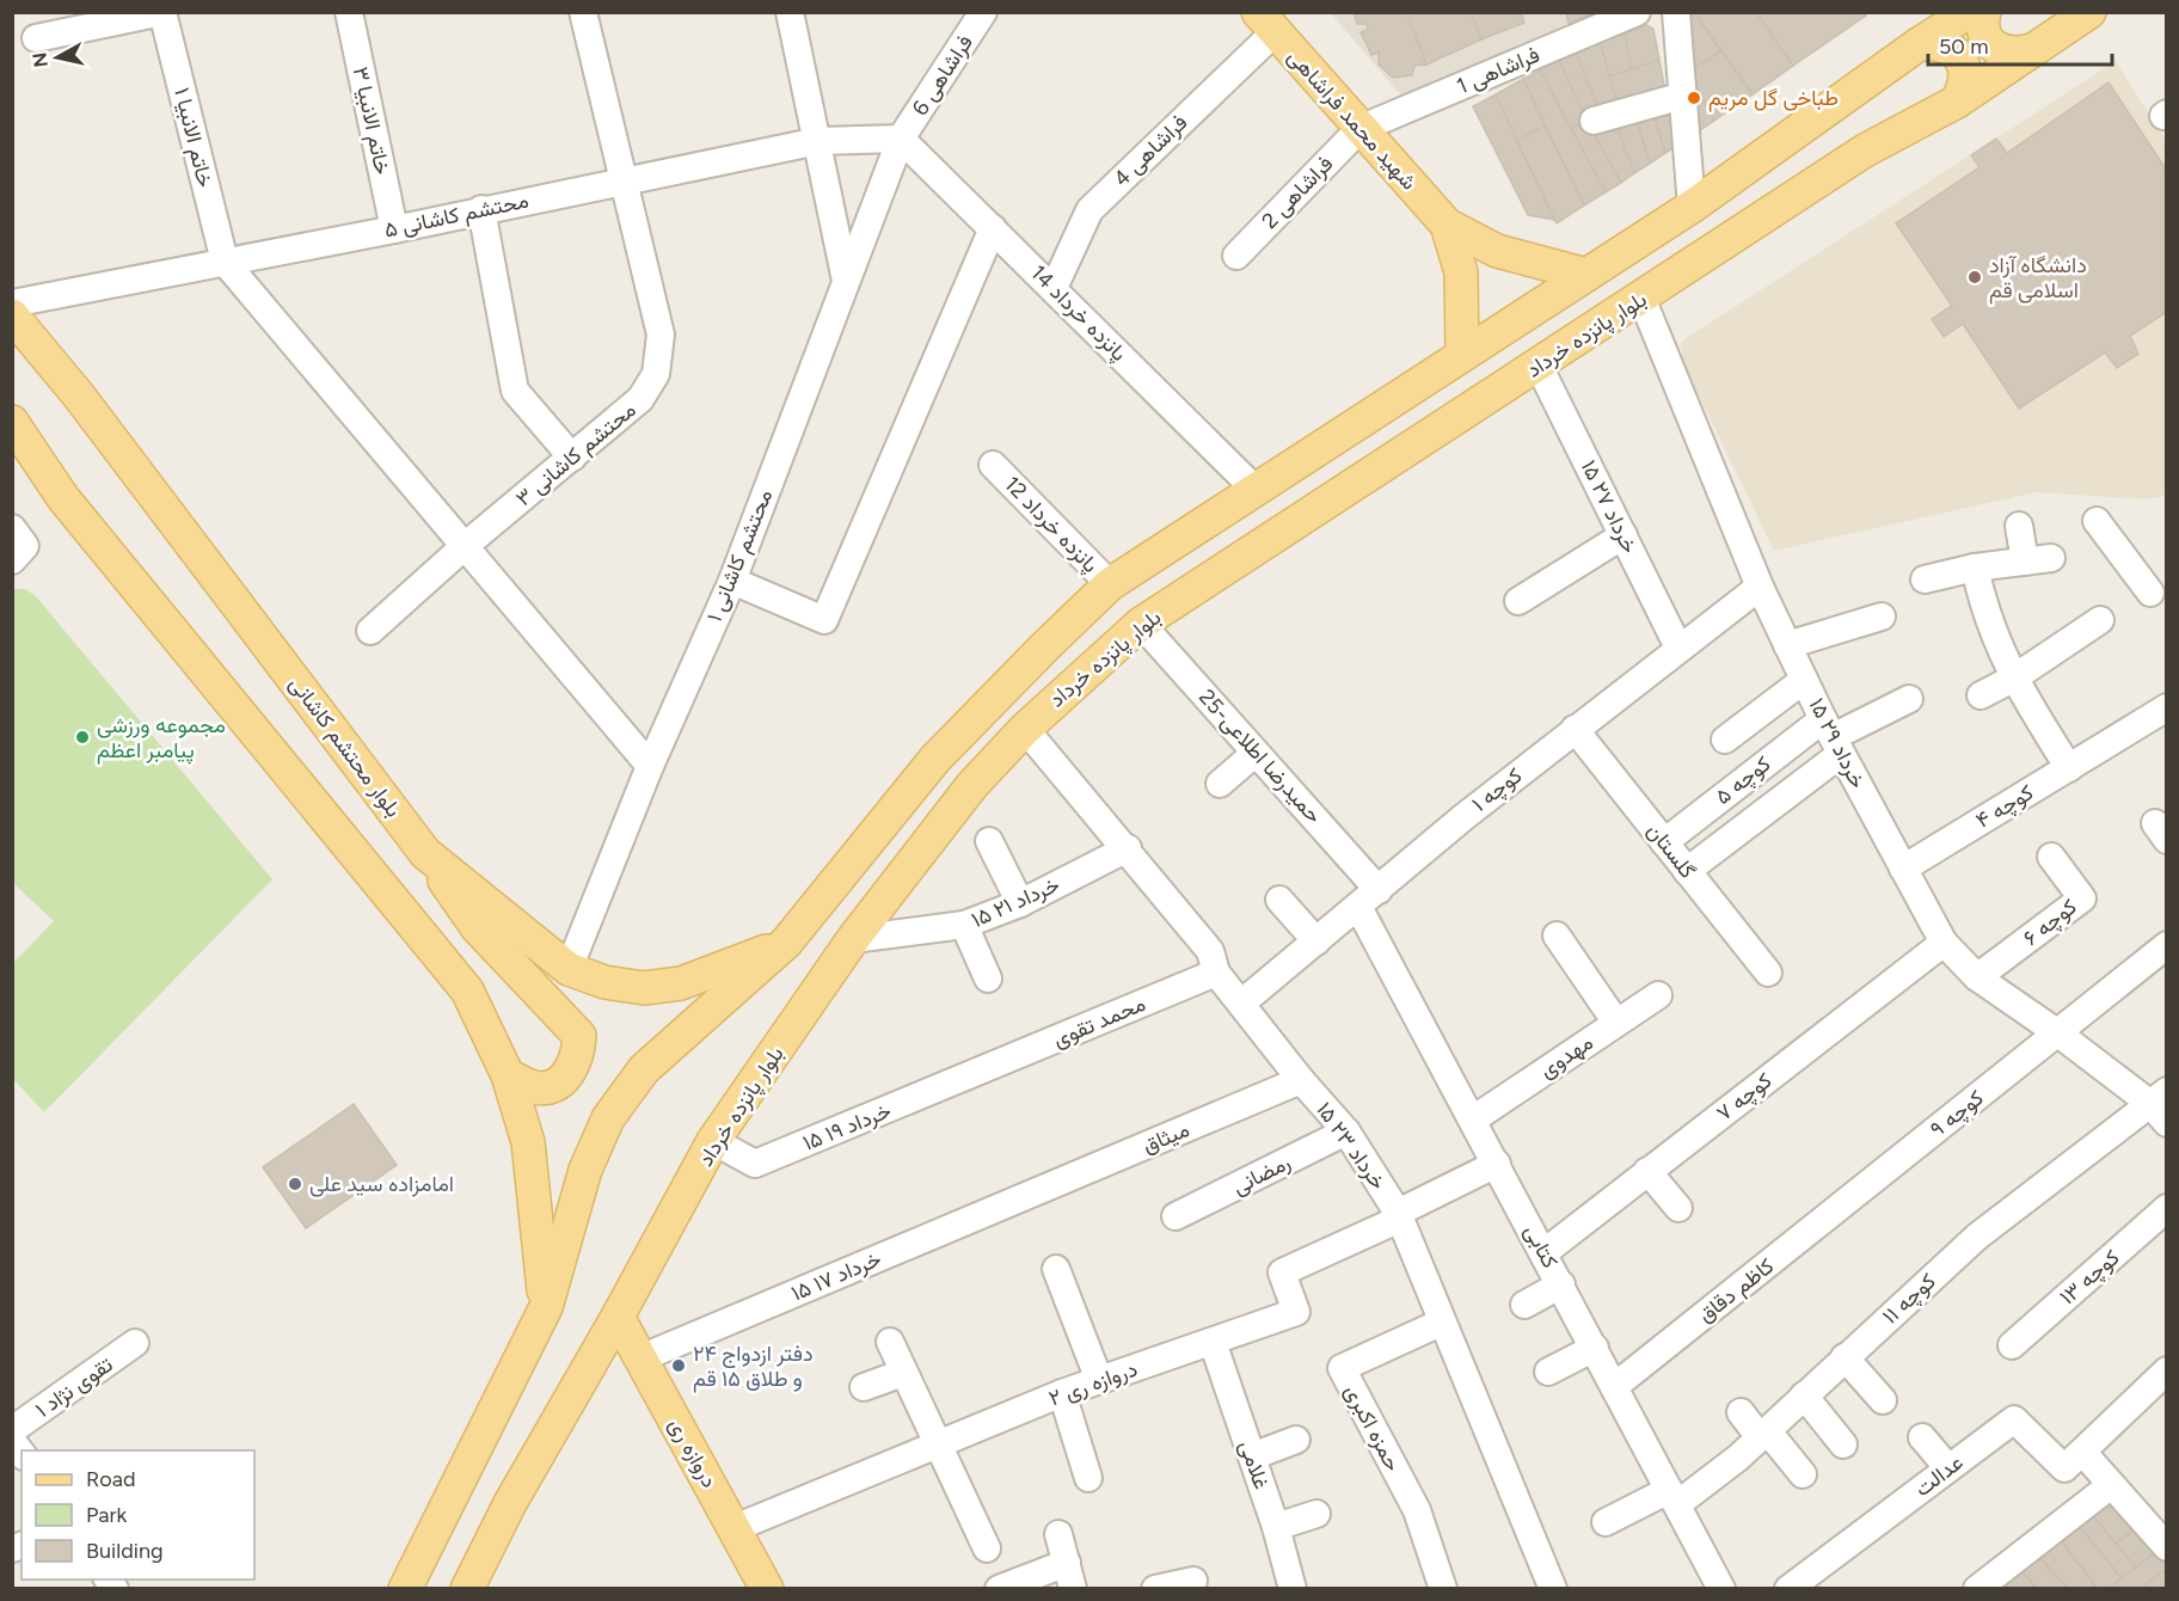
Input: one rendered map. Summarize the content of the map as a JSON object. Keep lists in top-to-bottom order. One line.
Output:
{"streets":{"main road":["شهید محمد فراشاهی","بلوار پانزده خرداد","بلوار محتشم کاشانی","دروازه ری"],"street":["فراشاهی 1","فراشاهی 6","خاتم الانبیا ۳","خاتم الانبیا ۱","فراشاهی 4","فراشاهی 2","محتشم کاشانی ۵","پانزده خرداد 14","محتشم کاشانی ۳","۱۵ خرداد ۲۷","پانزده خرداد 12","محتشم کاشانی ۱","۱۵ خرداد ۲۹","حمیدرضا اطلاعی-25","کوچه ۵","کوچه ۱","کوچه ۴","گلستان","۱۵ خرداد ۲۱","کوچه ۶","محمد تقوی","مهدوی","کوچه ۷","کوچه ۹","۱۵ خرداد ۱۹","میثاق","۱۵ خرداد ۲۳","رمضانی","کتابی","۱۵ خرداد ۱۷","کوچه ۱۳","کاظم دقاق","کوچه ۱۱","دروازه ری ۲","تقوی نژاد ۱","حمزه اکبری","غلامی","عدالت"]},"crossings":[["فراشاهی 1","شهید محمد فراشاهی"],["فراشاهی 1","فراشاهی 2"],["فراشاهی 6","محتشم کاشانی ۵"],["فراشاهی 6","پانزده خرداد 14"],["فراشاهی 6","محتشم کاشانی ۱"],["شهید محمد فراشاهی","فراشاهی 4"],["شهید محمد فراشاهی","فراشاهی 2"],["خاتم الانبیا ۳","محتشم کاشانی ۵"],["خاتم الانبیا ۱","محتشم کاشانی ۵"],["فراشاهی 4","پانزده خرداد 14"],["محتشم کاشانی ۵","پانزده خرداد 14"],["محتشم کاشانی ۵","محتشم کاشانی ۳"],["محتشم کاشانی ۵","محتشم کاشانی ۱"],["پانزده خرداد 14","بلوار پانزده خرداد"],["پانزده خرداد 14","محتشم کاشانی ۱"],["بلوار پانزده خرداد","۱۵ خرداد ۲۷"],["بلوار پانزده خرداد","پانزده خرداد 12"],["بلوار پانزده خرداد","۱۵ خرداد ۲۹"],["بلوار پانزده خرداد","بلوار محتشم کاشانی"],["بلوار پانزده خرداد","حمیدرضا اطلاعی-25"],["بلوار پانزده خرداد","۱۵ خرداد ۲۱"],["بلوار پانزده خرداد","۱۵ خرداد ۱۹"],["بلوار پانزده خرداد","۱۵ خرداد ۲۳"],["بلوار پانزده خرداد","دروازه ری"],["۱۵ خرداد ۲۷","کوچه ۱"],["محتشم کاشانی ۱","بلوار محتشم کاشانی"],["۱۵ خرداد ۲۹","کوچه ۵"],["۱۵ خرداد ۲۹","کوچه ۱"],["۱۵ خرداد ۲۹","کوچه ۴"],["۱۵ خرداد ۲۹","کوچه ۶"],["۱۵ خرداد ۲۹","کوچه ۷"],["۱۵ خرداد ۲۹","کوچه ۹"],["۱۵ خرداد ۲۹","کوچه ۱۱"],["حمیدرضا اطلاعی-25","کوچه ۱"],["حمیدرضا اطلاعی-25","کتابی"],["کوچه ۵","گلستان"],["کوچه ۱","گلستان"],["کوچه ۱","۱۵ خرداد ۲۳"],["کوچه ۱","کتابی"],["۱۵ خرداد ۲۱","۱۵ خرداد ۲۳"],["محمد تقوی","۱۵ خرداد ۱۹"],["محمد تقوی","۱۵ خرداد ۲۳"],["مهدوی","کتابی"],["کوچه ۷","کتابی"],["کوچه ۹","کاظم دقاق"],["میثاق","۱۵ خرداد ۲۳"],["میثاق","۱۵ خرداد ۱۷"],["۱۵ خرداد ۲۳","رمضانی"],["۱۵ خرداد ۲۳","دروازه ری ۲"],["۱۵ خرداد ۲۳","حمزه اکبری"],["کتابی","کاظم دقاق"],["کتابی","کوچه ۱۱"],["۱۵ خرداد ۱۷","دروازه ری"],["دروازه ری ۲","دروازه ری"],["دروازه ری ۲","غلامی"]],"places":["طباخی گل مریم","دانشگاه آزاد اسلامی قم","مجموعه ورزشی پیامبر اعظم","امامزاده سید علی","دفتر ازدواج ۲۴ و طلاق ۱۵ قم"],"legend":["Road","Park","Building"],"scale_bar":"50 m","north":"left"}
